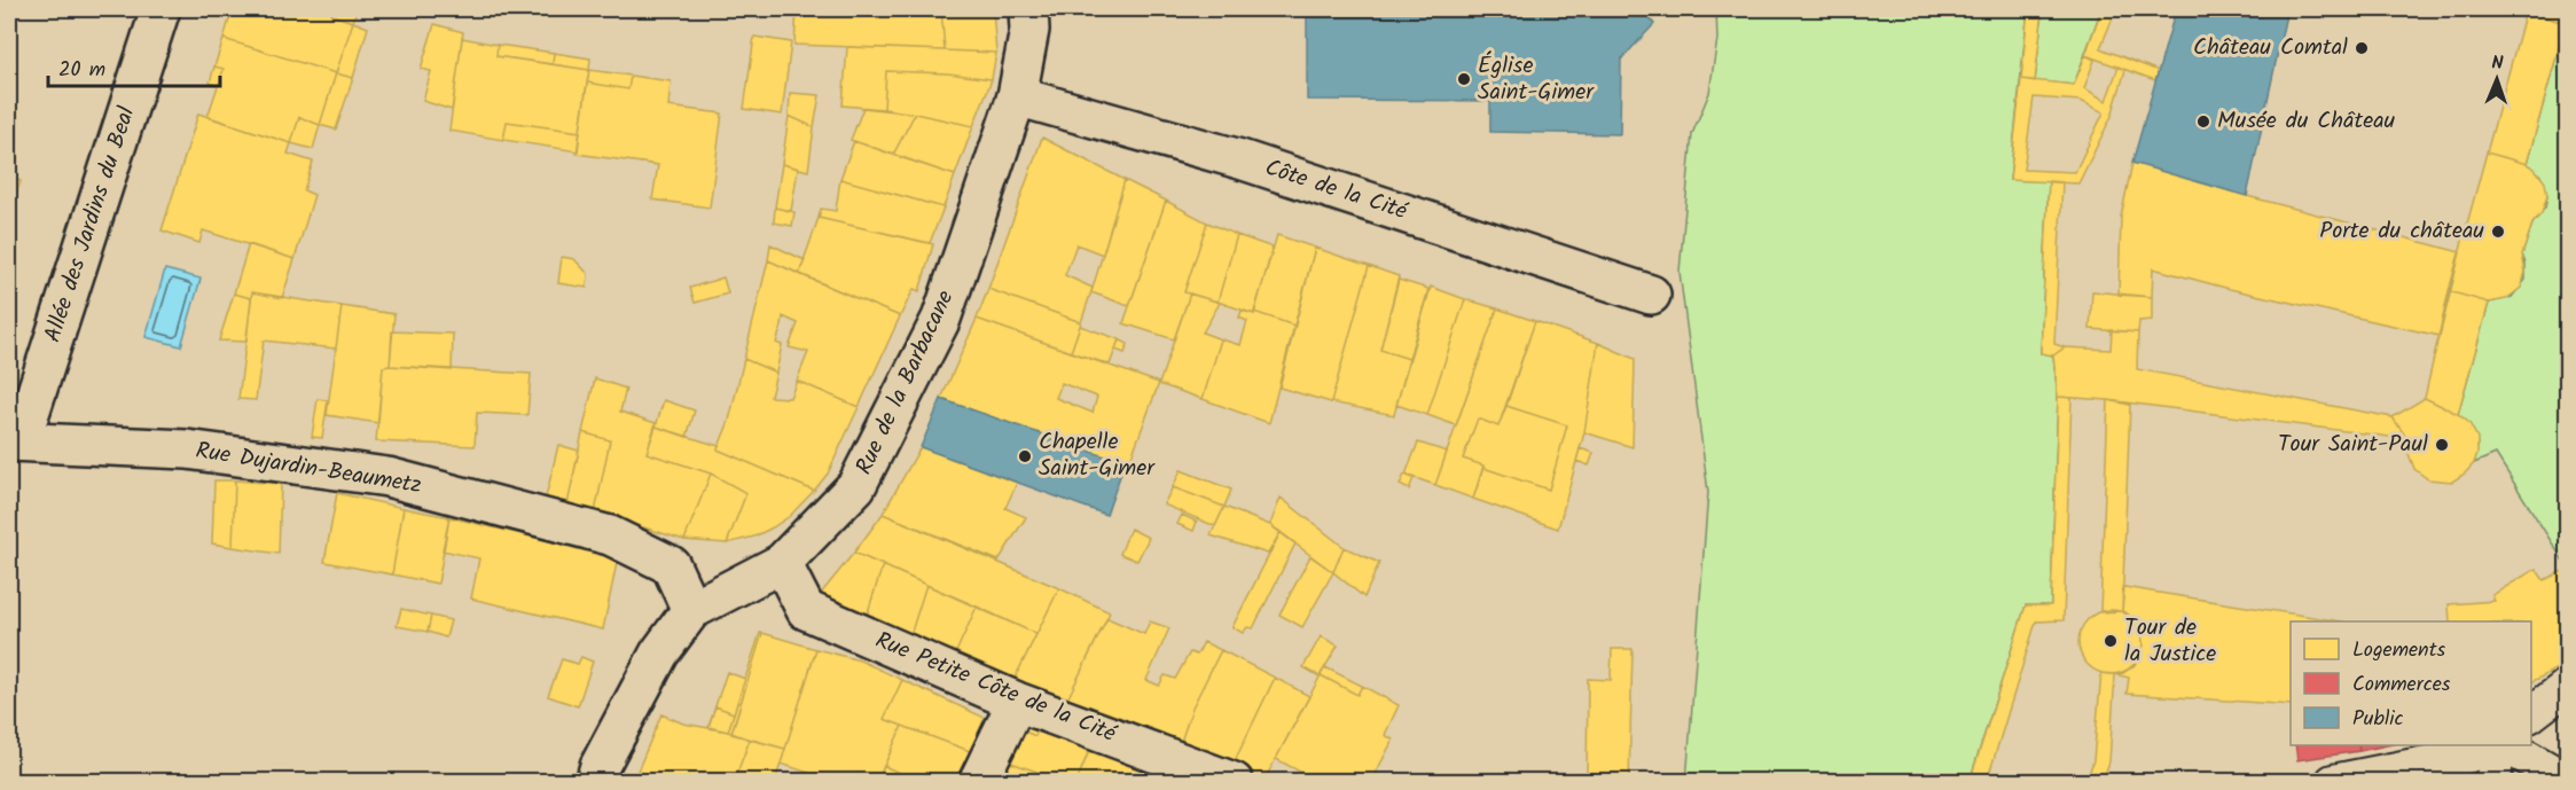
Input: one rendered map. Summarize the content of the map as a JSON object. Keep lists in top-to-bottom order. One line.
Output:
{"streets":{"street":["Côte de la Cité","Allée des Jardins du Beal","Rue de la Barbacane","Rue Dujardin-Beaumetz","Rue Petite Côte de la Cité"]},"crossings":[["Côte de la Cité","Rue de la Barbacane"],["Allée des Jardins du Beal","Rue Dujardin-Beaumetz"],["Rue de la Barbacane","Rue Dujardin-Beaumetz"],["Rue de la Barbacane","Rue Petite Côte de la Cité"]],"places":["Château Comtal","Église Saint-Gimer","Musée du Château","Porte du château","Tour Saint-Paul","Chapelle Saint-Gimer","Tour de la Justice"],"legend":["Logements","Commerces","Public"],"scale_bar":"20 m","north":"top"}
